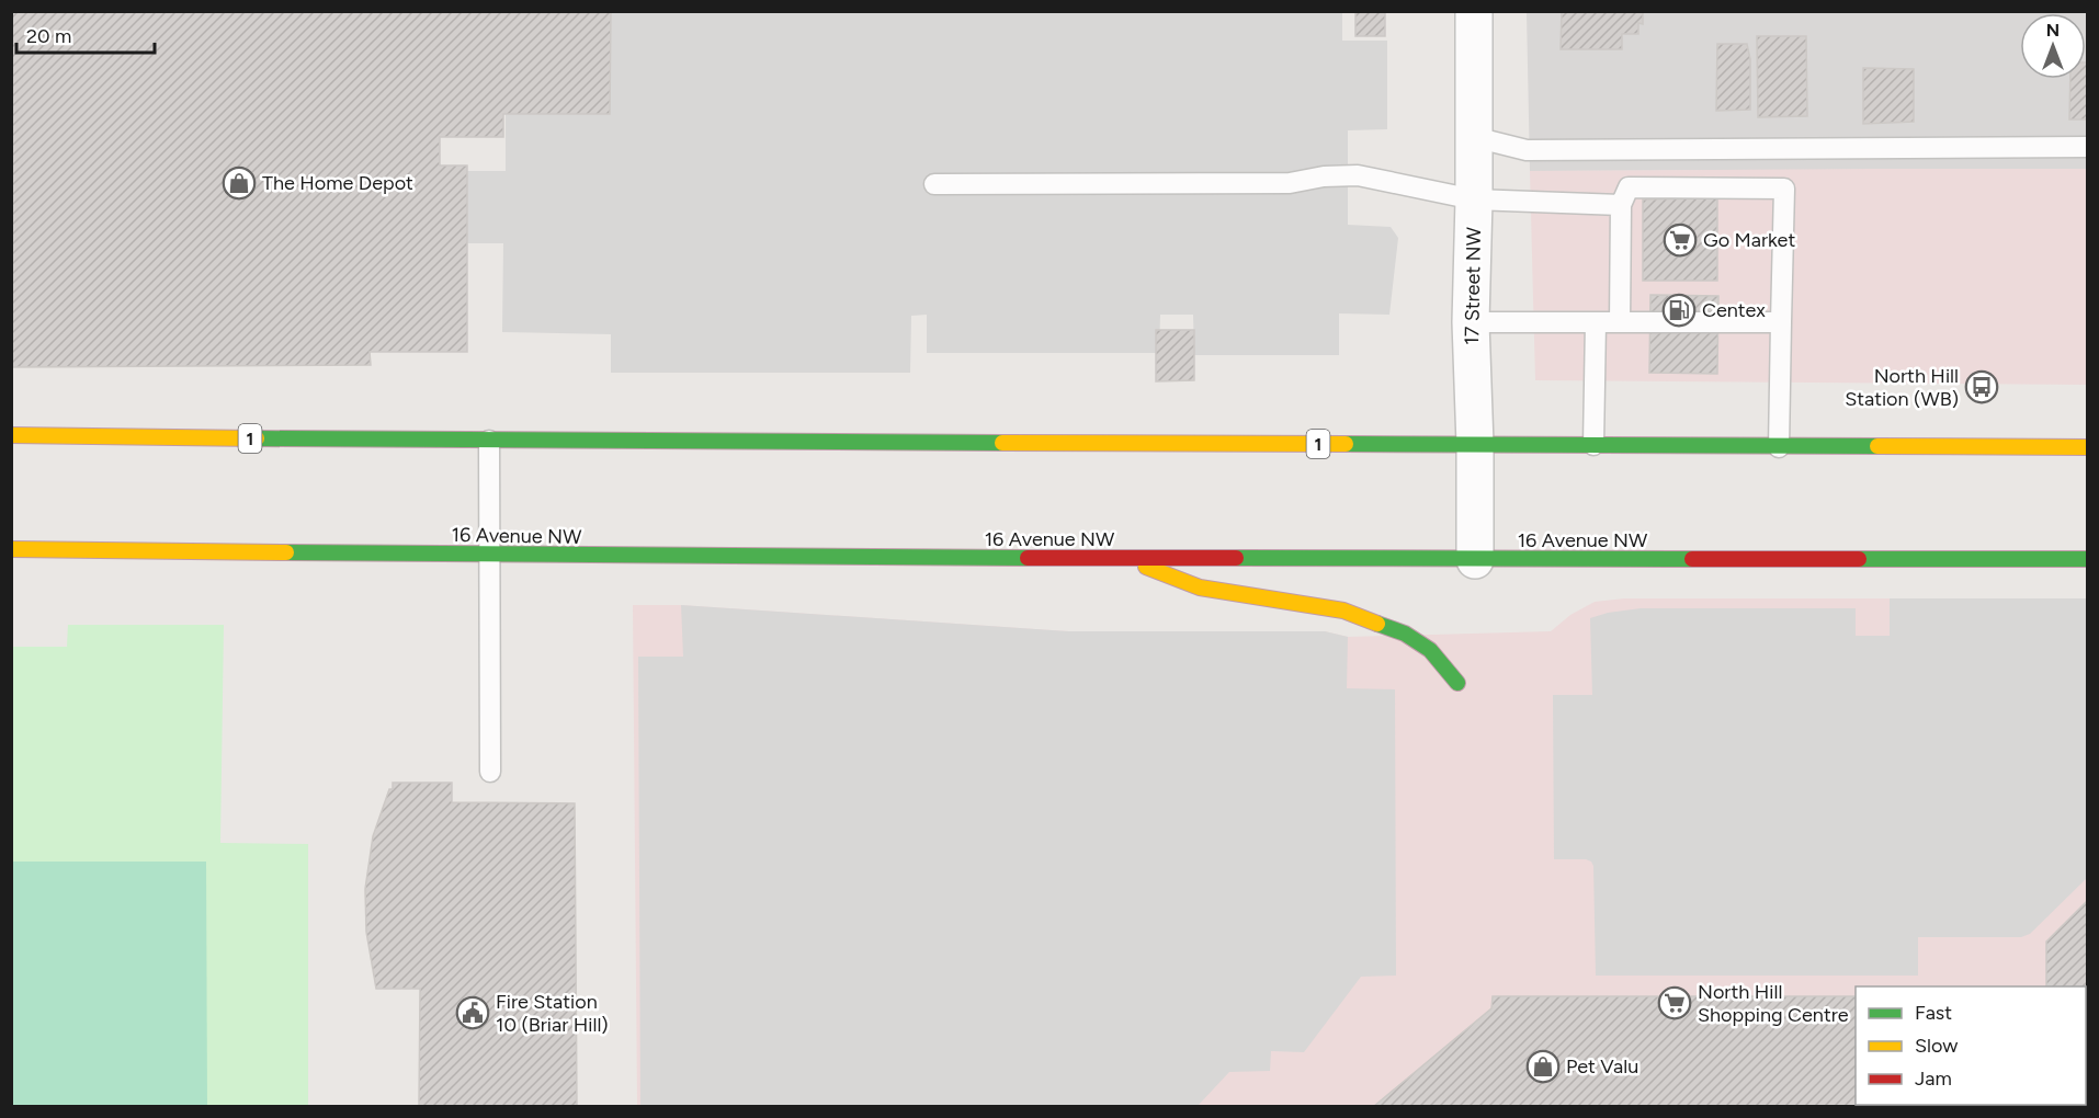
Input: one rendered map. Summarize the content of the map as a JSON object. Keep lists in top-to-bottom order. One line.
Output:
{"streets":{"highway":["1","16 Avenue NW"],"street":["17 Street NW"]},"crossings":[["17 Street NW","1"],["17 Street NW","16 Avenue NW"]],"places":{"shop":["The Home Depot","Pet Valu"],"supermarket":["Go Market","North Hill Shopping Centre"],"fuel station":["Centex"],"bus stop":["North Hill Station (WB)"],"public building":["Fire Station 10 (Briar Hill)"]},"legend":["Fast","Slow","Jam"],"scale_bar":"20 m","north":"top"}
